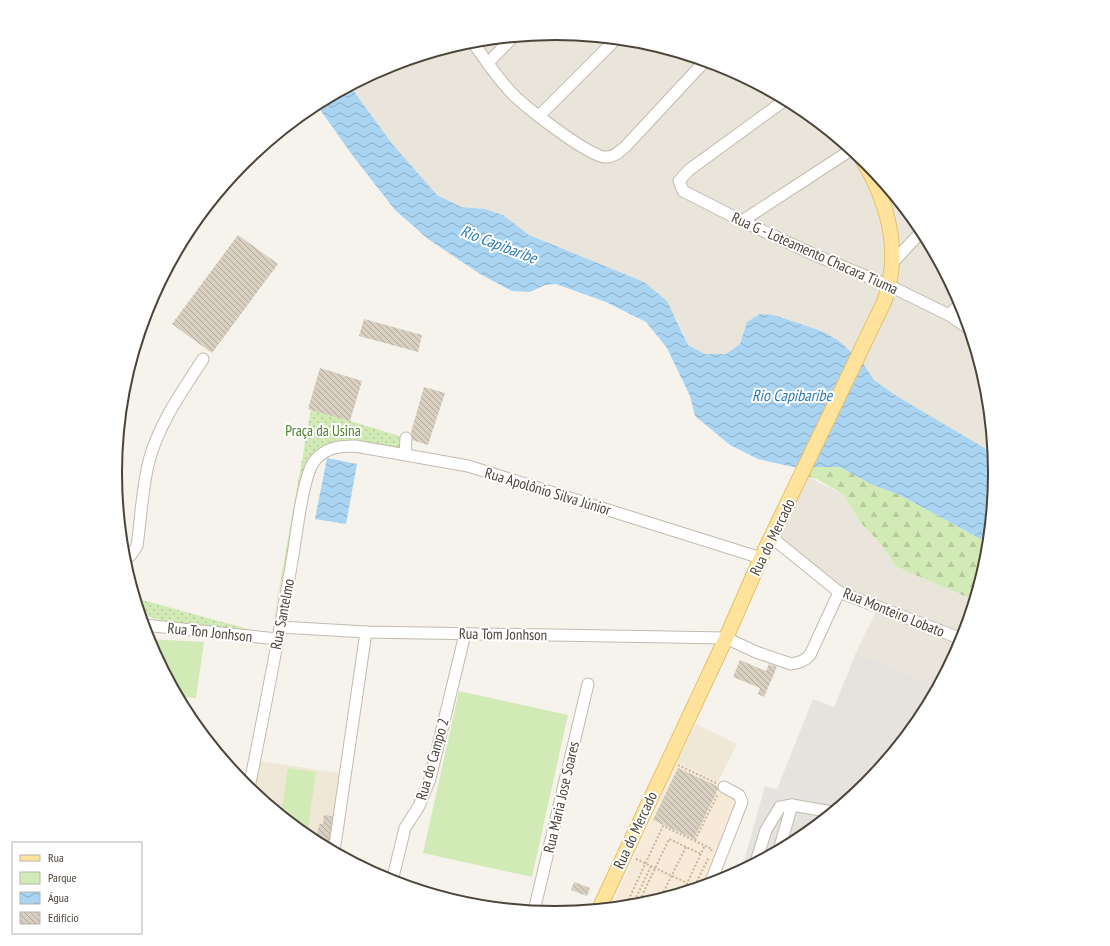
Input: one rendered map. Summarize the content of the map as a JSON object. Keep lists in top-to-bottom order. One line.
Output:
{"streets":{"main road":["Rua do Mercado"],"street":["Rua G - Loteamento Chacara Tiuma","Rua Apolônio Silva Júnior","Rua Monteiro Lobato","Rua Santelmo","Rua Ton Jonhson","Rua Tom Jonhson","Rua do Campo 2","Rua Maria Jose Soares"]},"crossings":[["Rua G - Loteamento Chacara Tiuma","Rua do Mercado"],["Rua Apolônio Silva Júnior","Rua do Mercado"],["Rua Apolônio Silva Júnior","Rua Santelmo"],["Rua do Mercado","Rua Monteiro Lobato"],["Rua do Mercado","Rua Tom Jonhson"],["Rua Santelmo","Rua Ton Jonhson"],["Rua Santelmo","Rua Tom Jonhson"],["Rua Tom Jonhson","Rua do Campo 2"]],"water":["Rio Capibaribe"],"parks":["Praça da Usina"],"legend":["Rua","Parque","Água","Edifício"]}
